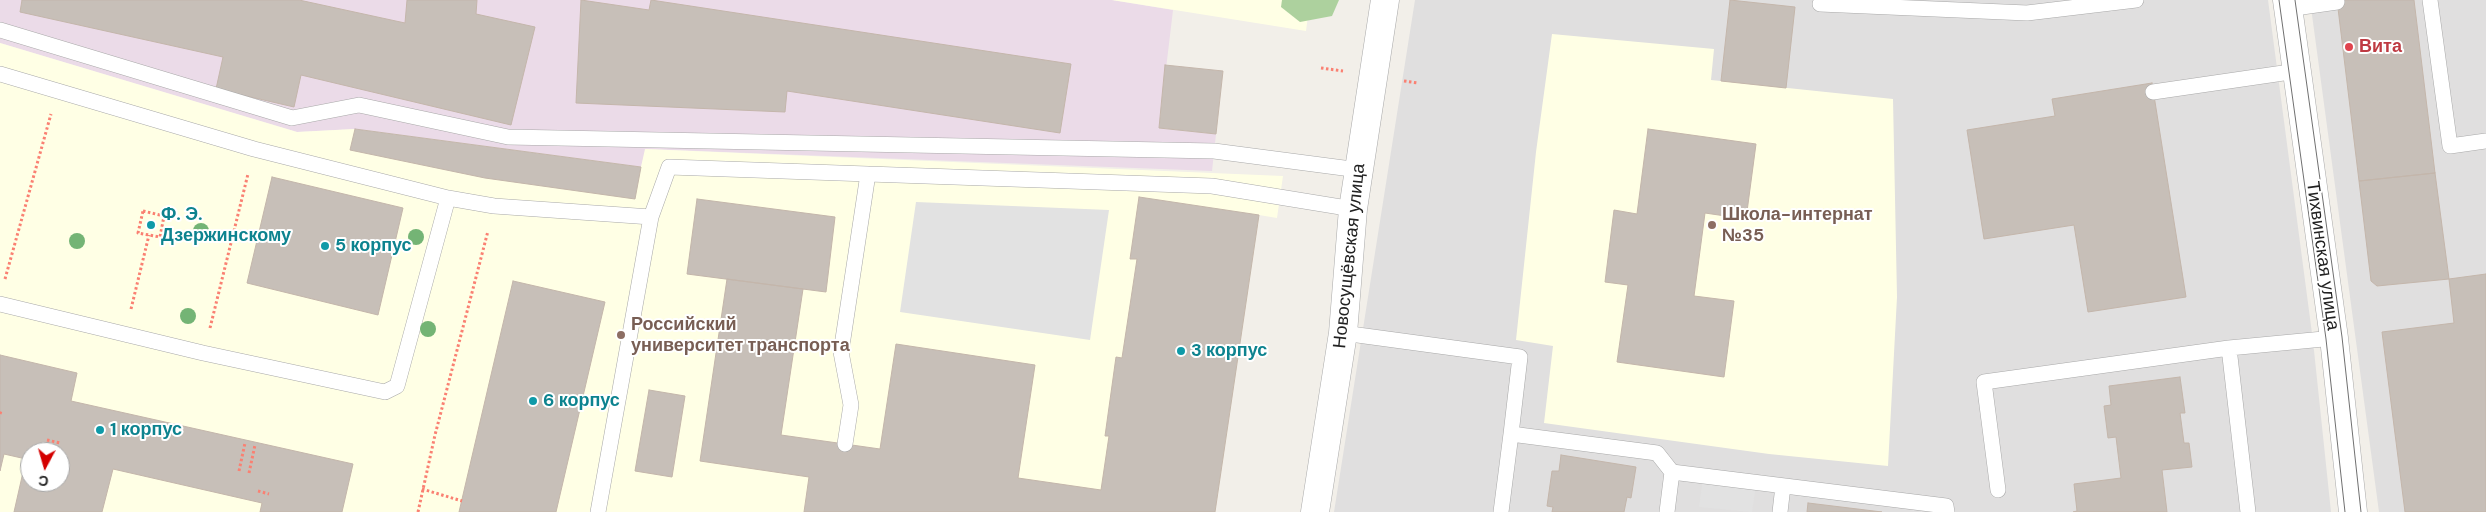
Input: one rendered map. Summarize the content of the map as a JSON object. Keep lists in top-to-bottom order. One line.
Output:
{"streets":{"street":["Новосущёвская улица","Тихвинская улица"]},"places":["Вита","Ф. Э. Дзержинскому","Школа-интернат №35","5 корпус","Российский университет транспорта","3 корпус","6 корпус","1 корпус"],"north":"bottom"}
